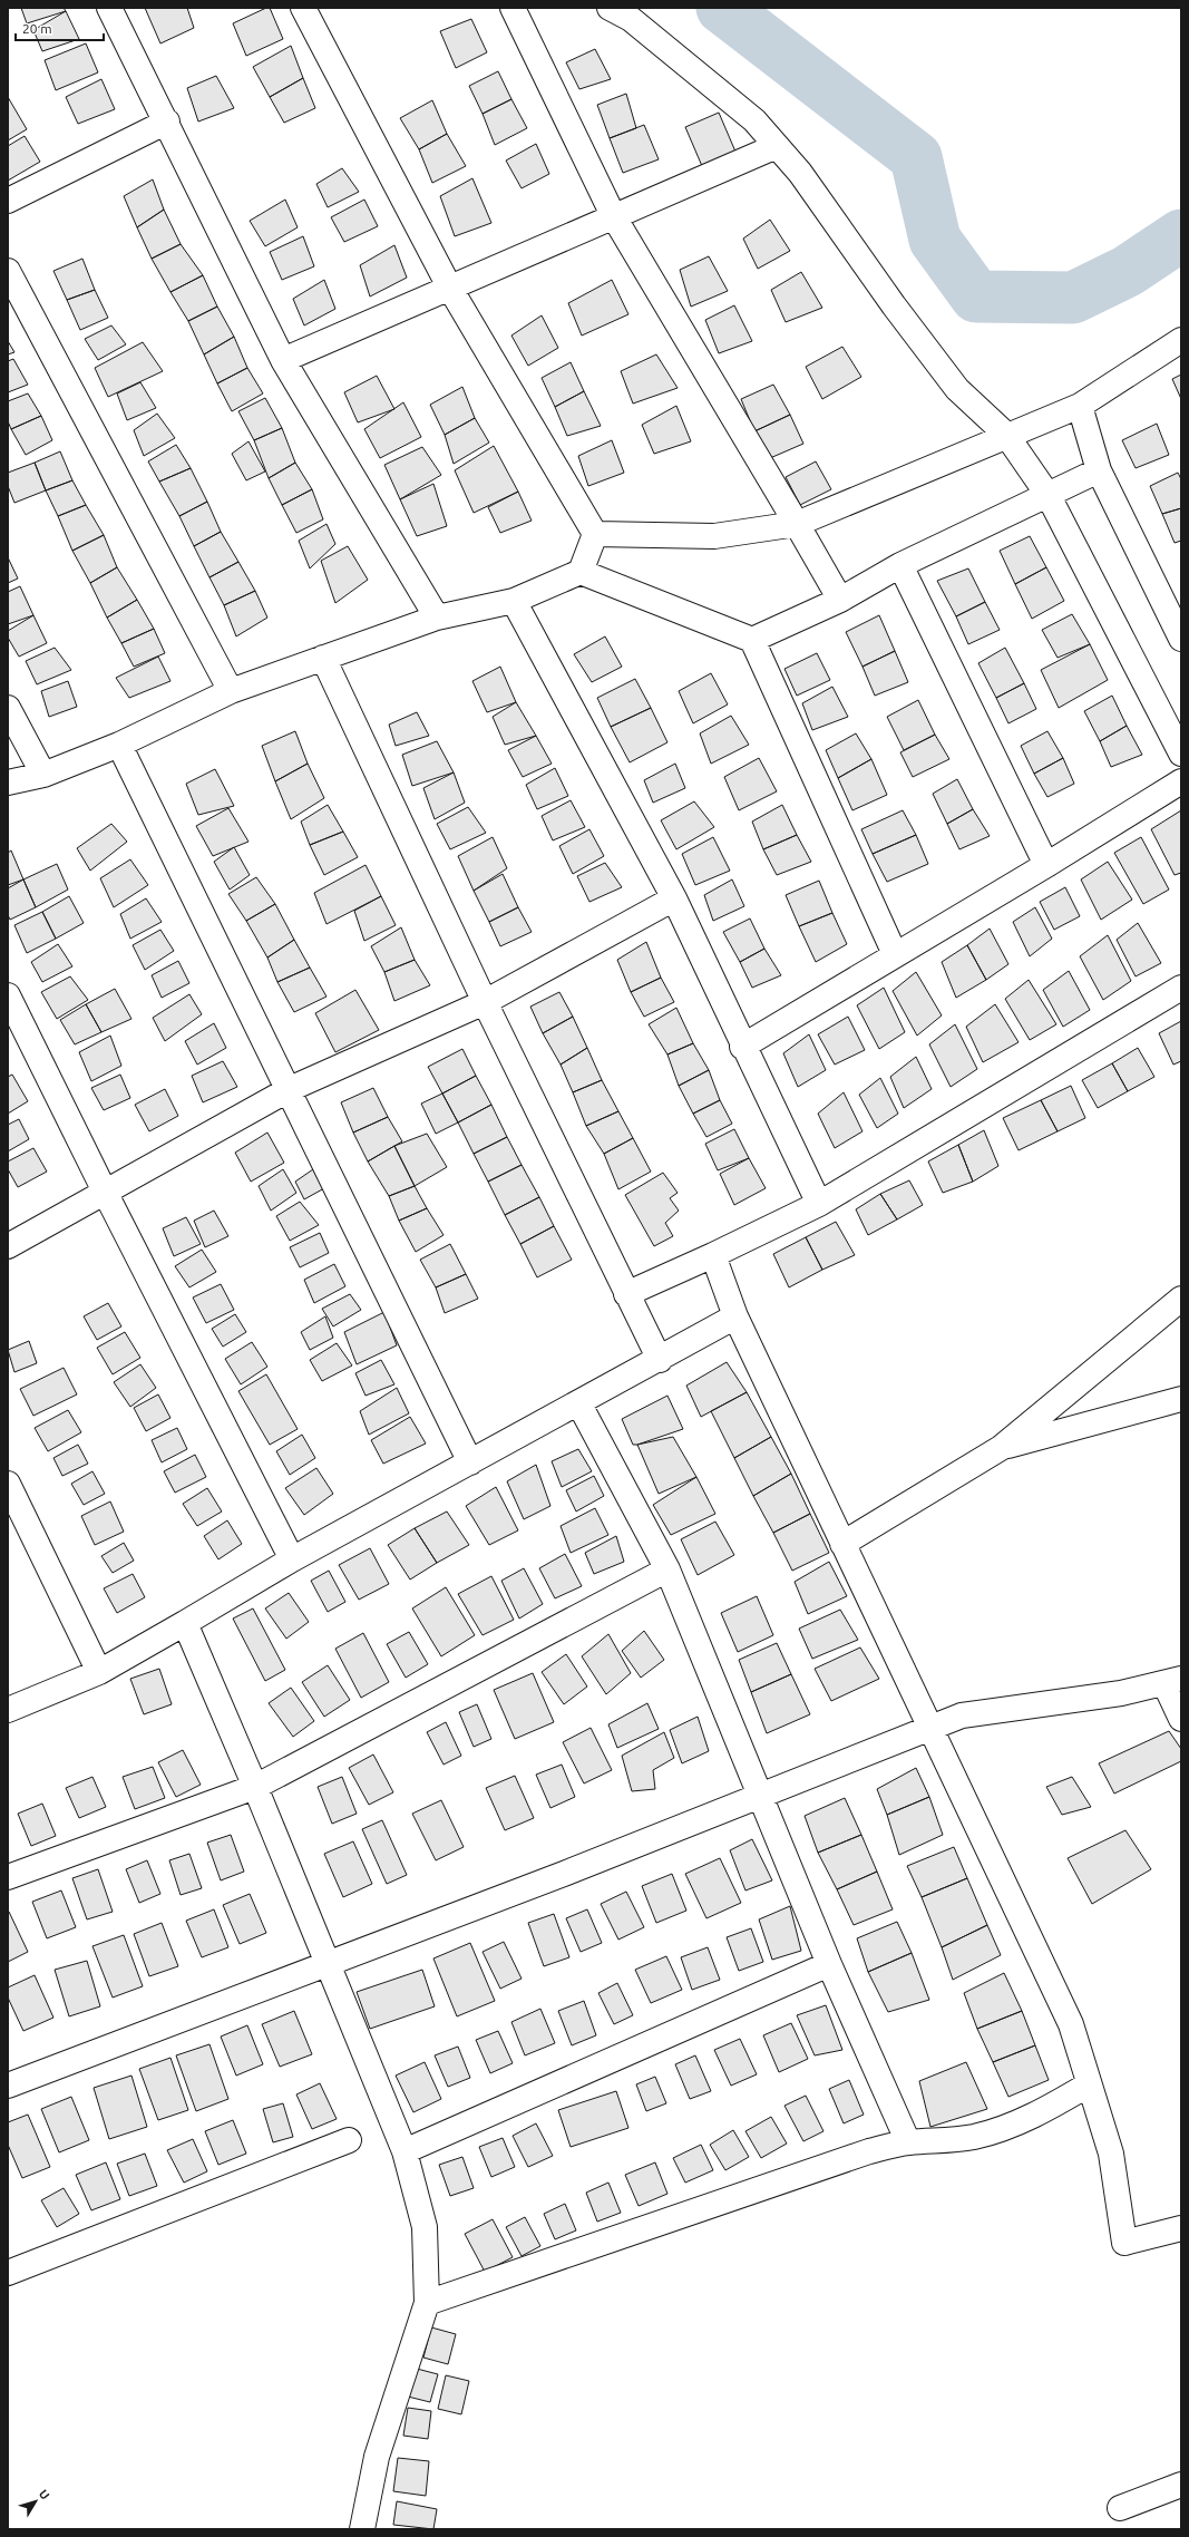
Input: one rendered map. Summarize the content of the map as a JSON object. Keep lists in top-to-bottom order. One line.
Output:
{"scale_bar":"20 m","north":"top right"}
